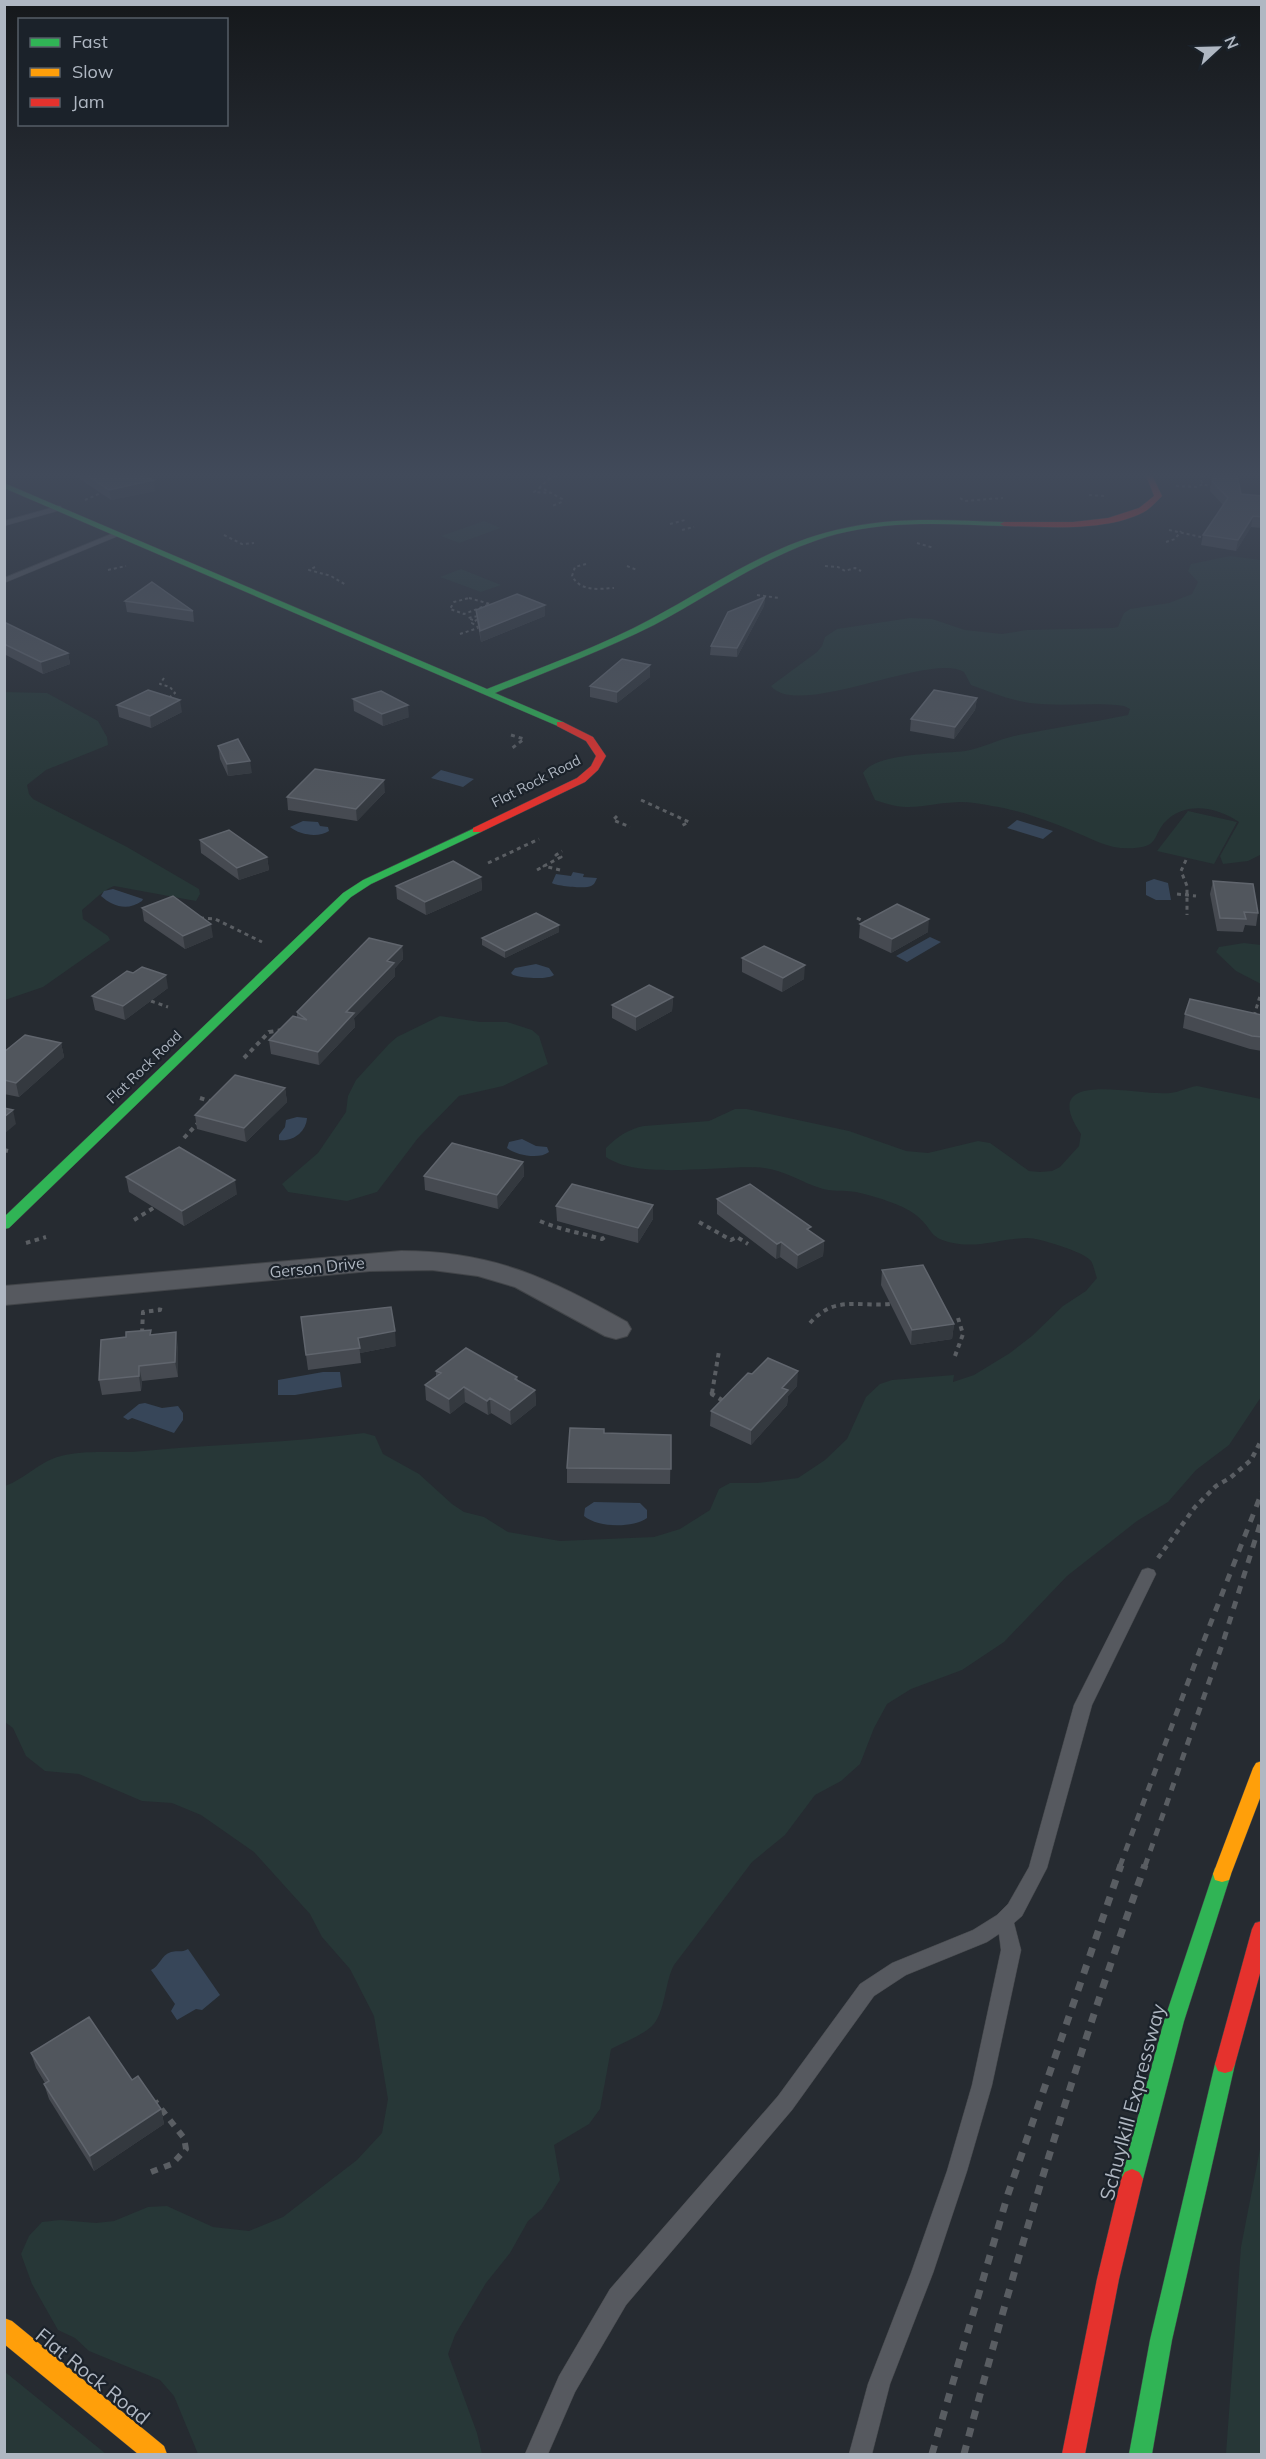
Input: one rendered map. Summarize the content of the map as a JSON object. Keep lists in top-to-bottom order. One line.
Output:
{"streets":{"main road":["Flat Rock Road","Schuylkill Expressway"],"street":["Gerson Drive"]},"legend":["Fast","Slow","Jam"],"north":"right"}
